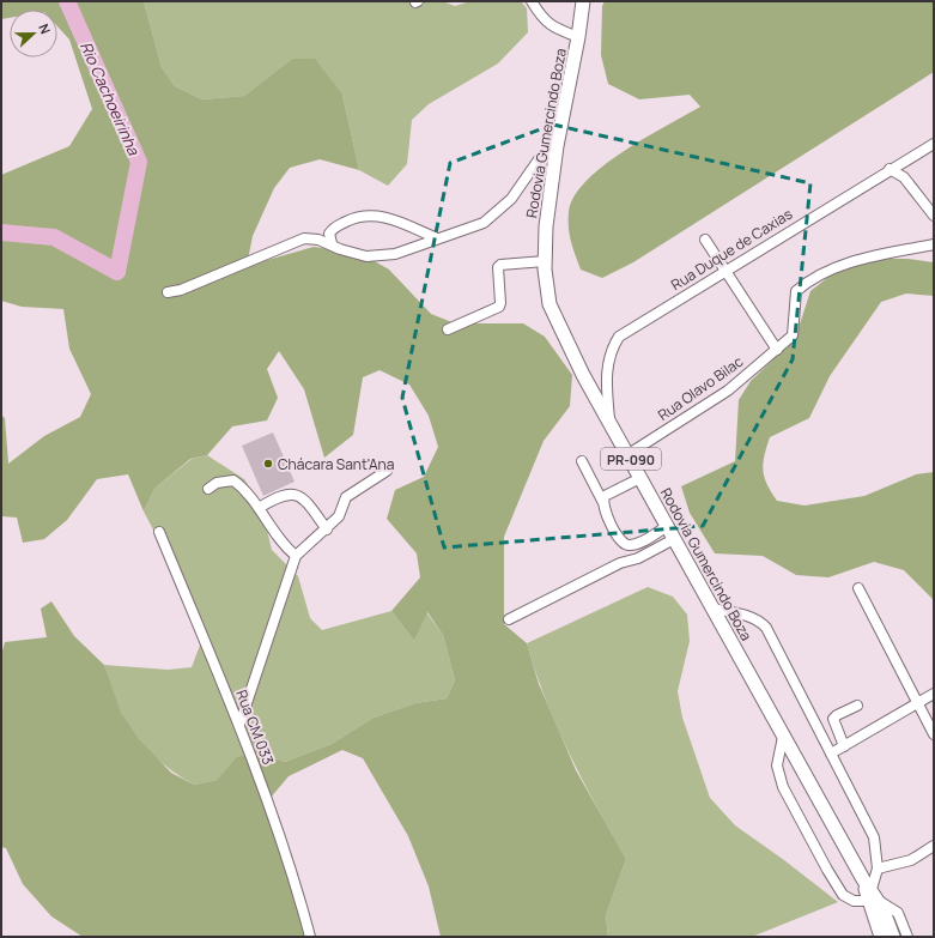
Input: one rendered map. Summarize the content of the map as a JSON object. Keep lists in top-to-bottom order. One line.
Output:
{"streets":{"main road":["Rodovia Gumercindo Boza","PR-090"],"street":["Rua Duque de Caxias","Rua Olavo Bilac","Rua CM 033"]},"crossings":[["Rodovia Gumercindo Boza","Rua Duque de Caxias"],["Rodovia Gumercindo Boza","Rua Olavo Bilac"]],"water":["Rio Cachoeirinha"],"places":["Chácara Sant'Ana"],"north":"right"}
